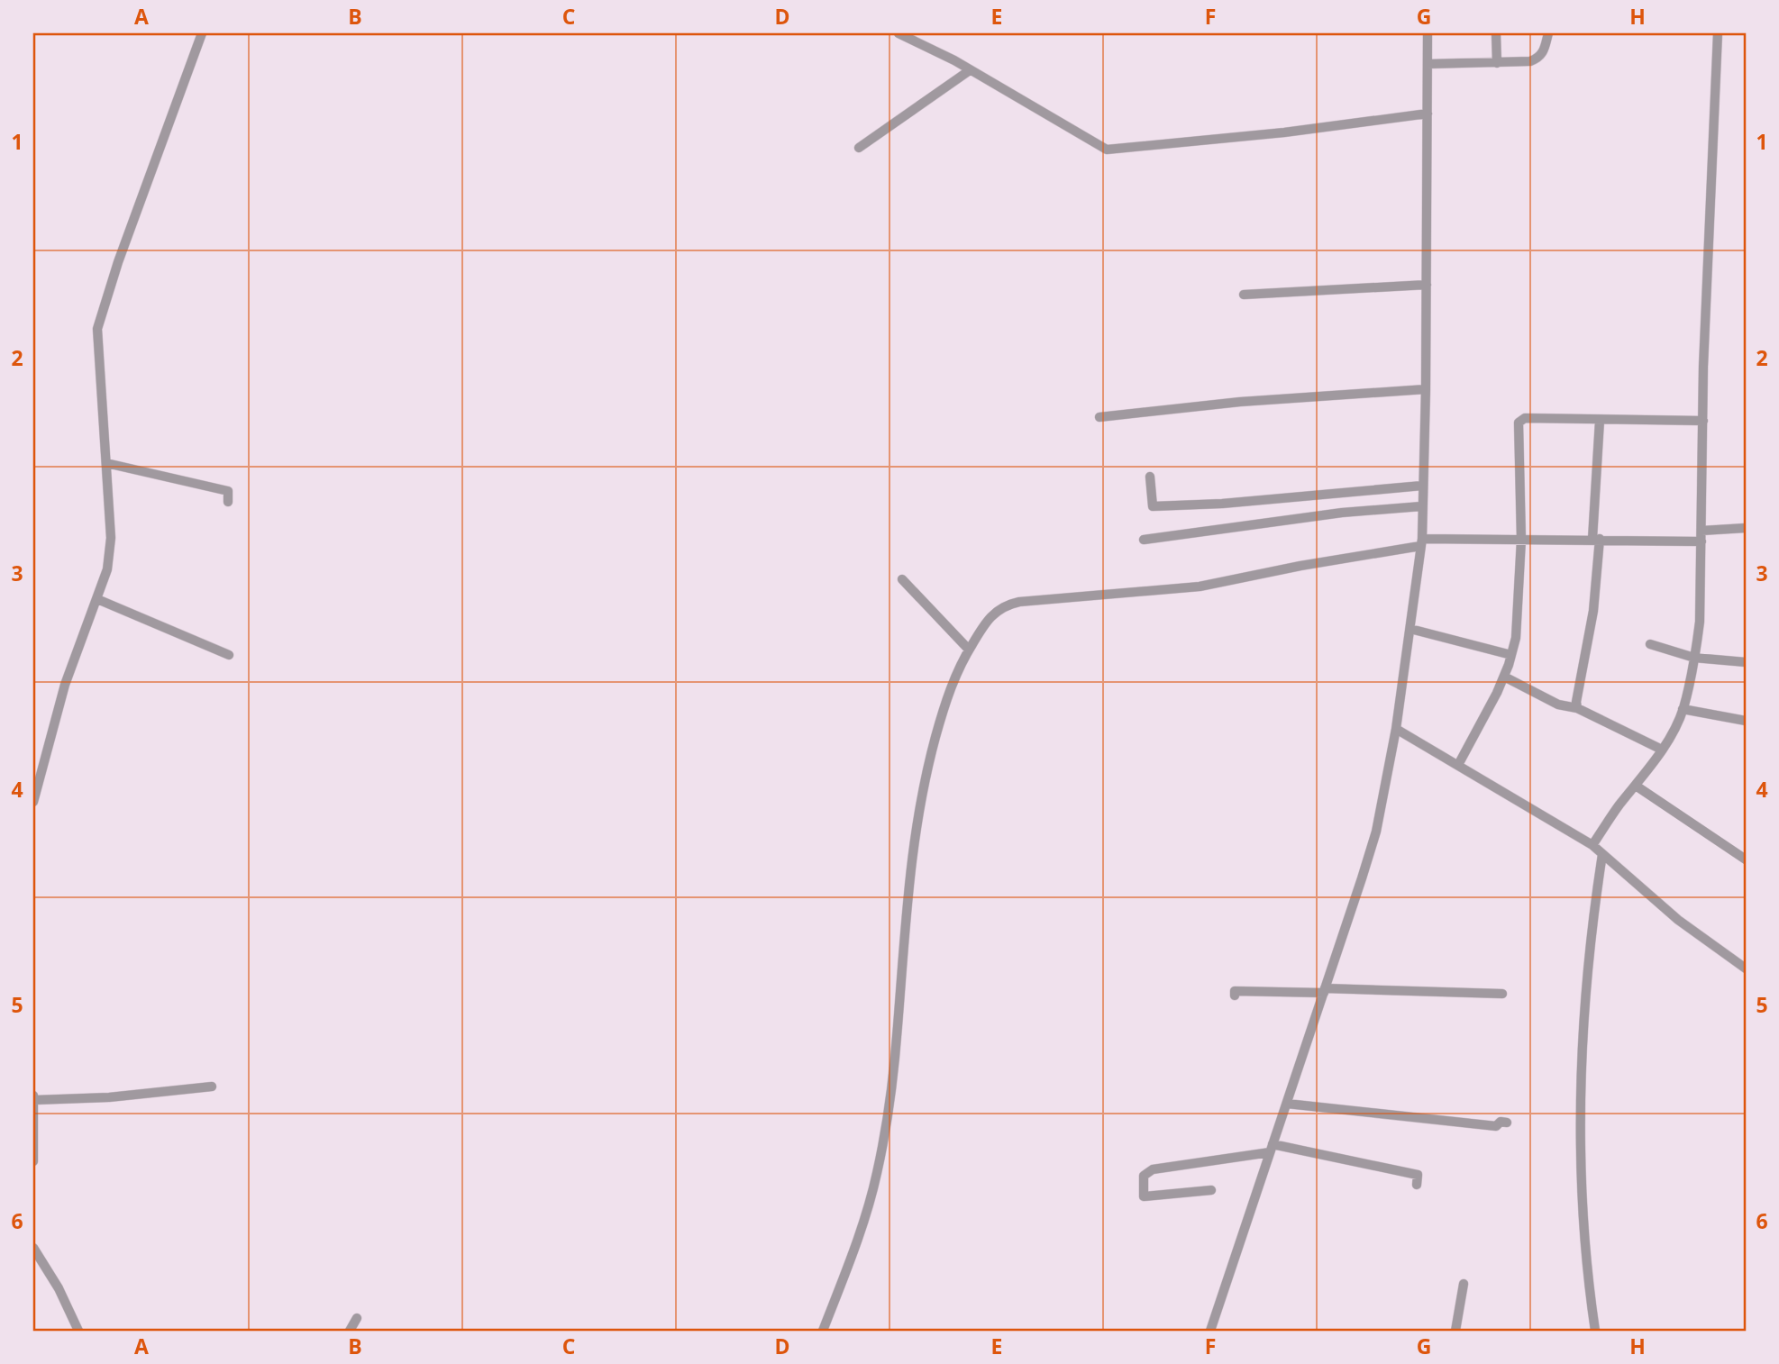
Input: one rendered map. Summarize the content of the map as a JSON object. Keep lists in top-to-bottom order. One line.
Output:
{"grid":{"columns":["A","B","C","D","E","F","G","H"],"rows":["1","2","3","4","5","6"]}}
